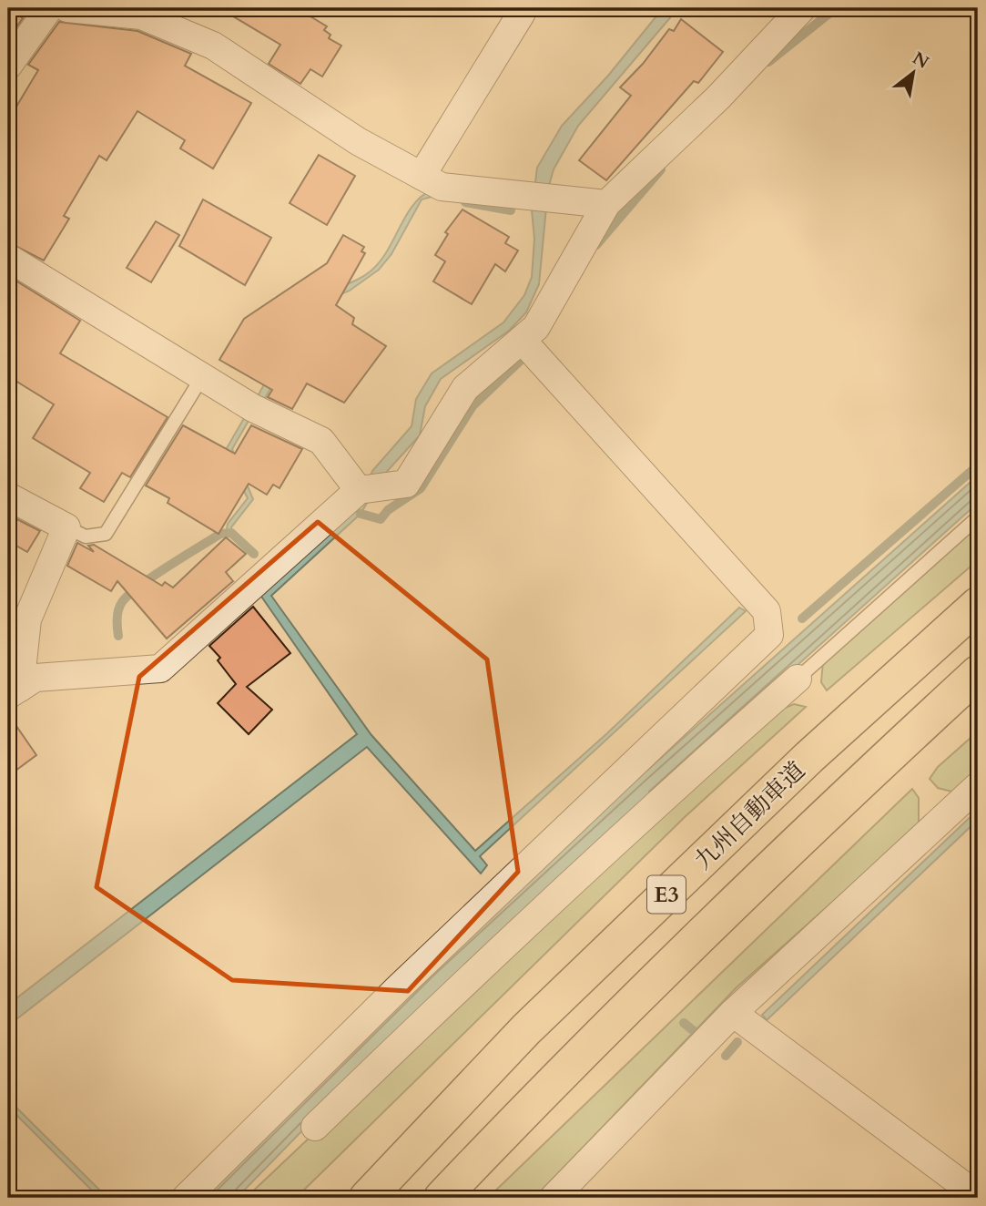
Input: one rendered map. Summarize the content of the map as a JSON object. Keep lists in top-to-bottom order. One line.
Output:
{"streets":{"highway":["九州自動車道","E3"]},"north":"top right"}
